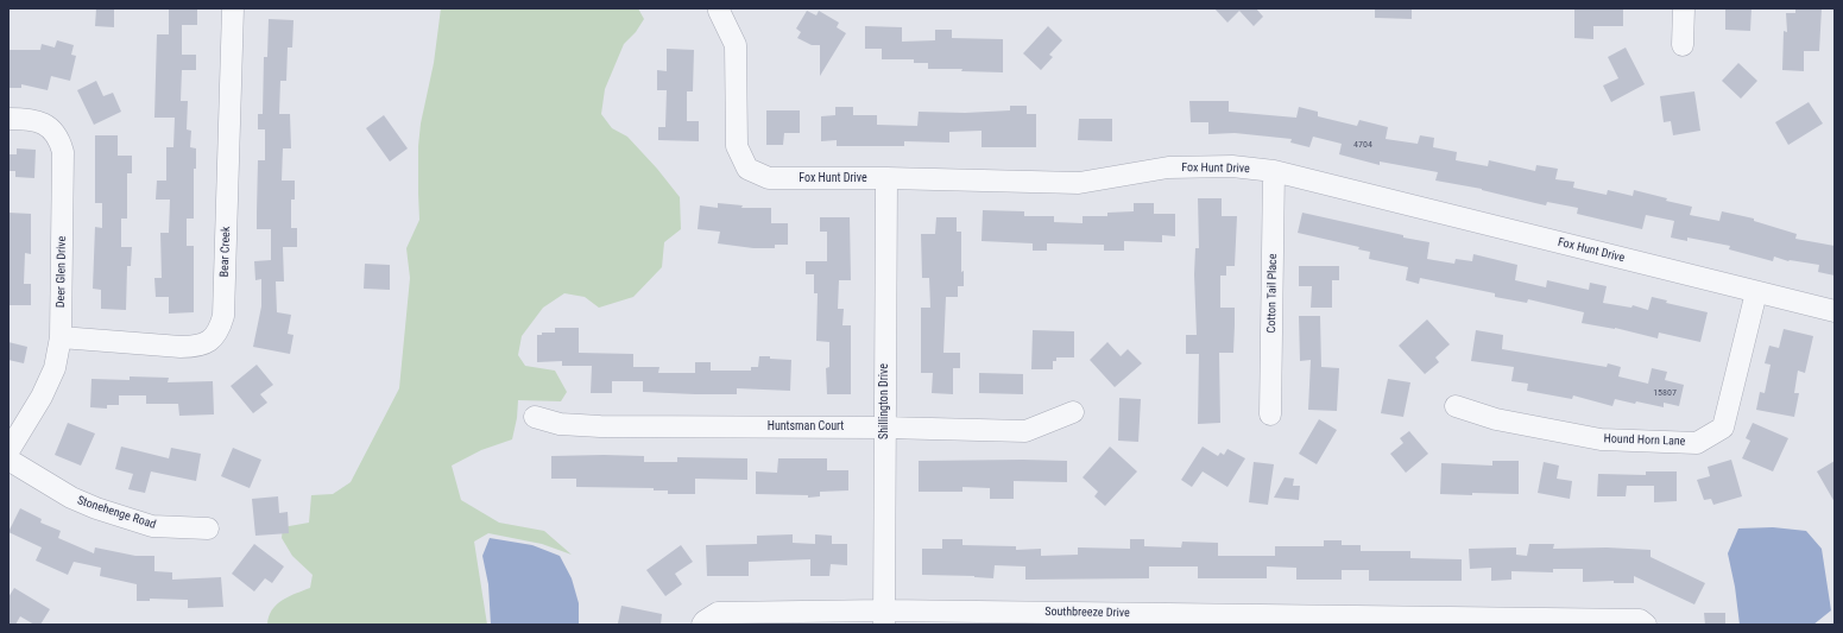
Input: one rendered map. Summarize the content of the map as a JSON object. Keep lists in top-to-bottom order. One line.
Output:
{"streets":{"street":["Fox Hunt Drive","Bear Creek","Deer Glen Drive","Cotton Tail Place","Shillington Drive","Huntsman Court","Hound Horn Lane","Stonehenge Road","Southbreeze Drive"]},"crossings":[["Fox Hunt Drive","Cotton Tail Place"],["Fox Hunt Drive","Shillington Drive"],["Fox Hunt Drive","Hound Horn Lane"],["Bear Creek","Deer Glen Drive"],["Shillington Drive","Huntsman Court"],["Shillington Drive","Southbreeze Drive"]],"house_numbers":["4704","15807"]}
